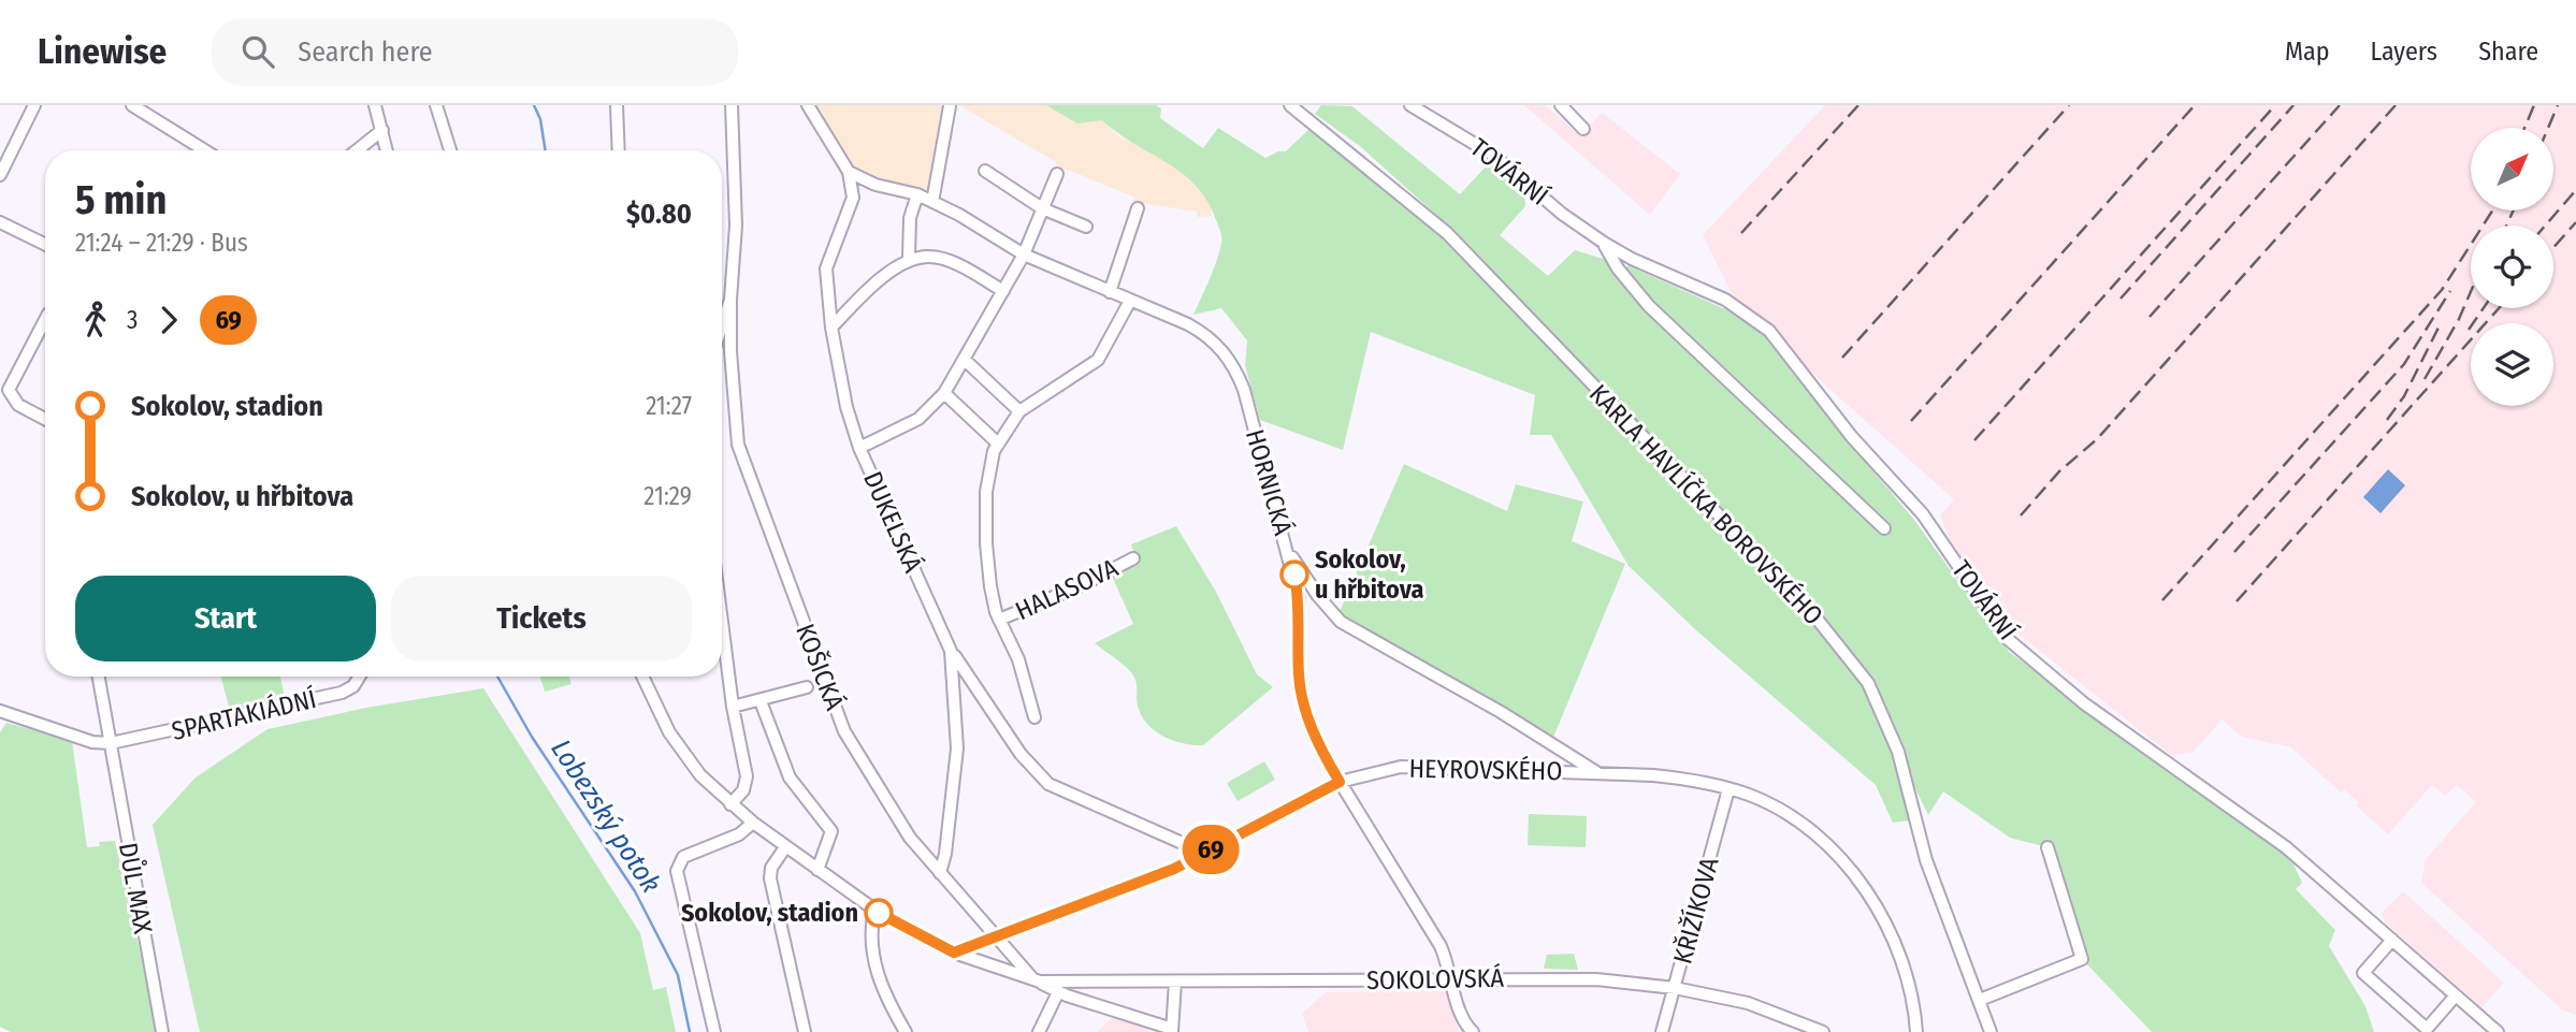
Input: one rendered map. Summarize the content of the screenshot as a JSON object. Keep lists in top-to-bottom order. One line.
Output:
{"streets":{"street":["TOVÁRNÍ","HORNICKÁ","KARLA HAVLÍČKA BOROVSKÉHO","DUKELSKÁ","HALASOVA","KOŠICKÁ","SPARTAKIÁDNÍ","HEYROVSKÉHO","DŮL MAX","KŘIŽÍKOVA","SOKOLOVSKÁ"]},"crossings":[["HORNICKÁ","DUKELSKÁ"],["HORNICKÁ","HEYROVSKÉHO"],["HORNICKÁ","SOKOLOVSKÁ"],["DUKELSKÁ","KOŠICKÁ"],["KOŠICKÁ","HEYROVSKÉHO"],["KOŠICKÁ","SOKOLOVSKÁ"],["SPARTAKIÁDNÍ","DŮL MAX"],["HEYROVSKÉHO","KŘIŽÍKOVA"],["HEYROVSKÉHO","SOKOLOVSKÁ"],["KŘIŽÍKOVA","SOKOLOVSKÁ"]],"water":["Lobezský potok"],"places":["Sokolov, u hřbitova","Sokolov, stadion"],"lines":["bus line 69"],"north":"top right","page":{"header":"Linewise","search":"Search here","nav":["Map","Layers","Share"],"on_map":"69","heading":["5 min","21:24 – 21:29 · Bus","$0.80"],"legs":["3","69"],"list":[{"name":"Sokolov, stadion","value":"21:27"},{"name":"Sokolov, u hřbitova","value":"21:29"}],"buttons":["Start","Tickets"]}}
